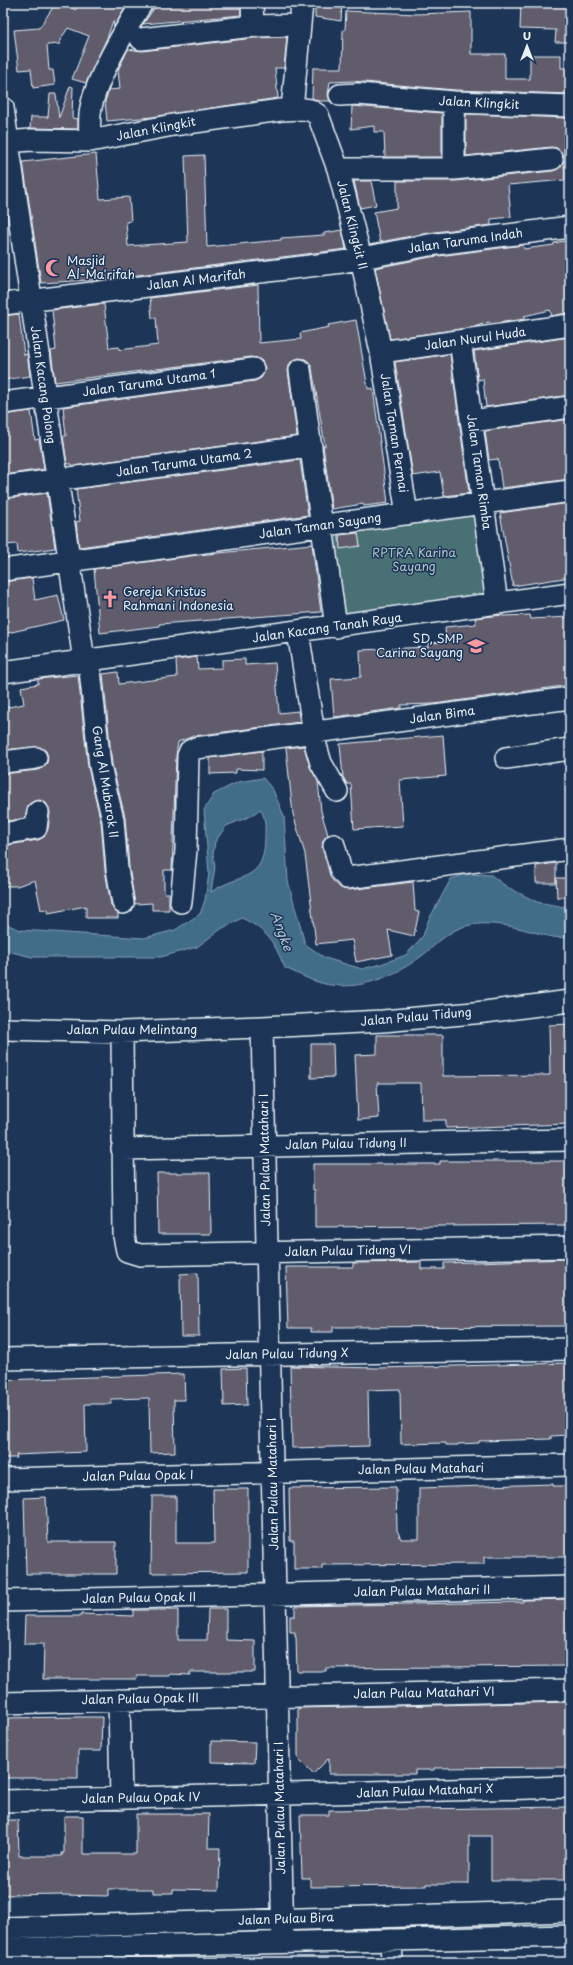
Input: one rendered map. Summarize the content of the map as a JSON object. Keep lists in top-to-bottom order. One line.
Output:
{"streets":{"street":["Jalan Klingkit","Jalan Klingkit II","Jalan Taruma Indah","Jalan Al Marifah","Jalan Nurul Huda","Jalan Taruma Utama 1","Jalan Kacang Polong","Jalan Taman Permai","Jalan Taruma Utama 2","Jalan Taman Rimba","Jalan Taman Sayang","Jalan Kacang Tanah Raya","Jalan Bima","Gang Al Mubarok II","Jalan Pulau Tidung","Jalan Pulau Melintang","Jalan Pulau Tidung II","Jalan Pulau Matahari I","Jalan Pulau Tidung VI","Jalan Pulau Tidung X","Jalan Pulau Matahari","Jalan Pulau Opak I","Jalan Pulau Matahari II","Jalan Pulau Opak II","Jalan Pulau Matahari VI","Jalan Pulau Opak III","Jalan Pulau Matahari X","Jalan Pulau Opak IV","Jalan Pulau Bira"]},"crossings":[["Jalan Klingkit","Jalan Klingkit II"],["Jalan Klingkit","Jalan Kacang Polong"],["Jalan Klingkit II","Jalan Taruma Indah"],["Jalan Klingkit II","Jalan Al Marifah"],["Jalan Klingkit II","Jalan Nurul Huda"],["Jalan Klingkit II","Jalan Taman Permai"],["Jalan Taruma Indah","Jalan Al Marifah"],["Jalan Al Marifah","Jalan Kacang Polong"],["Jalan Nurul Huda","Jalan Taman Permai"],["Jalan Nurul Huda","Jalan Taman Rimba"],["Jalan Taruma Utama 1","Jalan Kacang Polong"],["Jalan Kacang Polong","Jalan Taruma Utama 2"],["Jalan Kacang Polong","Jalan Taman Sayang"],["Jalan Kacang Polong","Jalan Kacang Tanah Raya"],["Jalan Kacang Polong","Gang Al Mubarok II"],["Jalan Taman Permai","Jalan Taman Sayang"],["Jalan Taman Rimba","Jalan Taman Sayang"],["Jalan Taman Rimba","Jalan Kacang Tanah Raya"],["Jalan Kacang Tanah Raya","Gang Al Mubarok II"],["Jalan Pulau Tidung","Jalan Pulau Melintang"],["Jalan Pulau Tidung","Jalan Pulau Matahari I"],["Jalan Pulau Melintang","Jalan Pulau Matahari I"],["Jalan Pulau Tidung II","Jalan Pulau Matahari I"],["Jalan Pulau Tidung II","Jalan Pulau Tidung VI"],["Jalan Pulau Matahari I","Jalan Pulau Tidung VI"],["Jalan Pulau Matahari I","Jalan Pulau Tidung X"],["Jalan Pulau Matahari I","Jalan Pulau Matahari"],["Jalan Pulau Matahari I","Jalan Pulau Opak I"],["Jalan Pulau Matahari I","Jalan Pulau Matahari II"],["Jalan Pulau Matahari I","Jalan Pulau Opak II"],["Jalan Pulau Matahari I","Jalan Pulau Matahari VI"],["Jalan Pulau Matahari I","Jalan Pulau Opak III"],["Jalan Pulau Matahari I","Jalan Pulau Matahari X"],["Jalan Pulau Matahari I","Jalan Pulau Opak IV"],["Jalan Pulau Matahari I","Jalan Pulau Bira"],["Jalan Pulau Matahari","Jalan Pulau Opak I"],["Jalan Pulau Matahari II","Jalan Pulau Opak II"],["Jalan Pulau Matahari VI","Jalan Pulau Opak III"],["Jalan Pulau Matahari X","Jalan Pulau Opak IV"]],"water":["Angke"],"parks":["RPTRA Karina Sayang"],"places":{"mosque":["Masjid Al-Ma'rifah"],"church":["Gereja Kristus Rahmani Indonesia"],"school or university":["SD, SMP Carina Sayang"]},"north":"top"}
